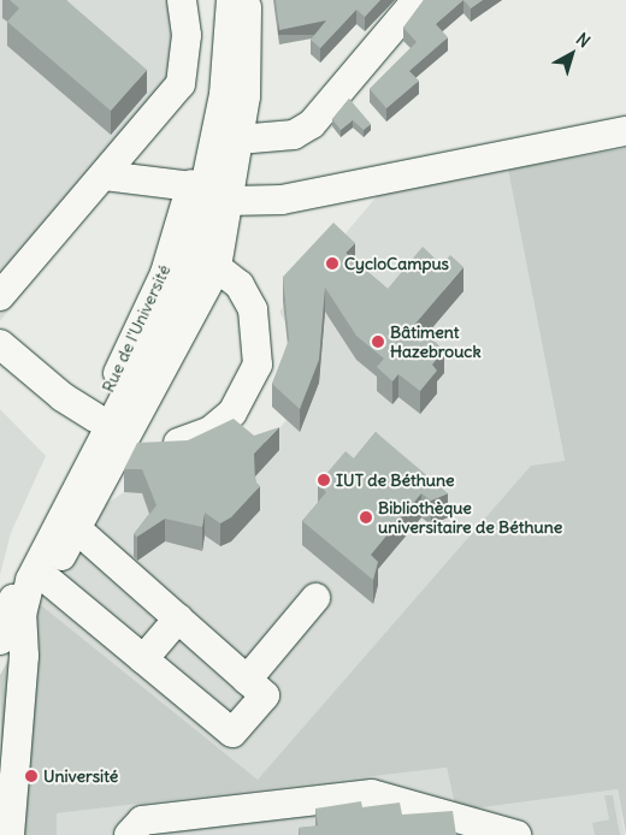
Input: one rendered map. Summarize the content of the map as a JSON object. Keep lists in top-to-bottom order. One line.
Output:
{"streets":{"street":["Rue de l'Université"]},"places":["CycloCampus","Bâtiment Hazebrouck","IUT de Béthune","Bibliothèque universitaire de Béthune","Université"],"north":"top right"}
